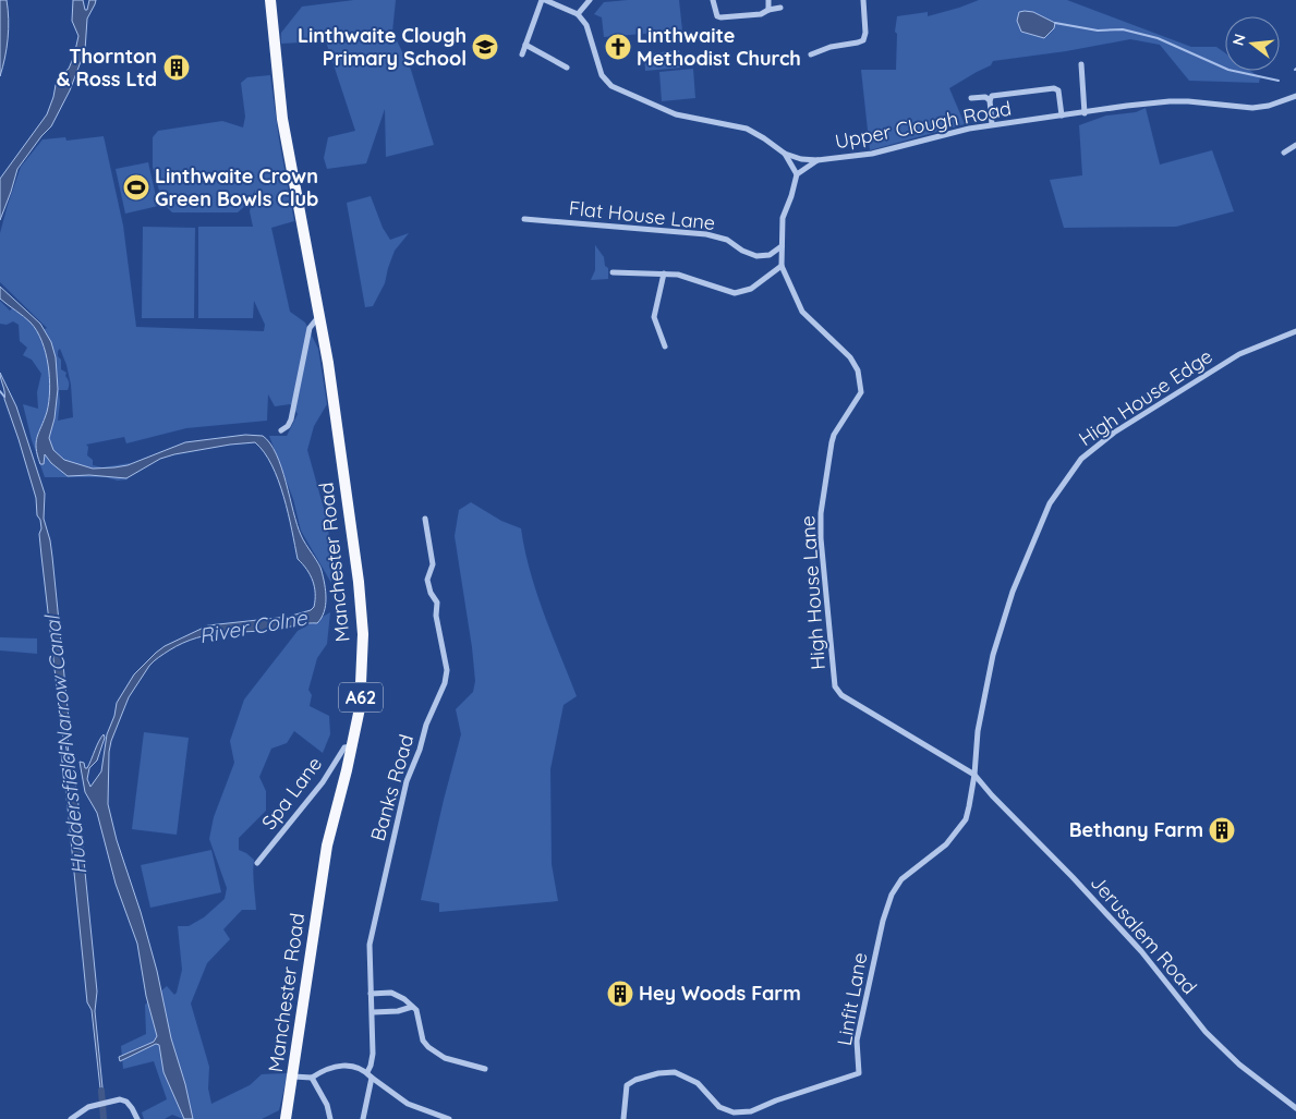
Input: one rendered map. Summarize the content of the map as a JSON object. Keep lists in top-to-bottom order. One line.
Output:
{"streets":{"main road":["Manchester Road","A62"],"street":["Upper Clough Road","Flat House Lane","High House Edge","High House Lane","Banks Road","Spa Lane","Jerusalem Road","Linfit Lane"]},"crossings":[["Flat House Lane","High House Lane"],["High House Edge","High House Lane"],["High House Edge","Jerusalem Road"],["High House Edge","Linfit Lane"],["Manchester Road","Spa Lane"],["High House Lane","Jerusalem Road"],["High House Lane","Linfit Lane"],["Jerusalem Road","Linfit Lane"]],"water":["River Colne","Huddersfield Narrow Canal"],"places":{"school or university":["Linthwaite Clough Primary School"],"church":["Linthwaite Methodist Church"],"building":["Thornton & Ross Ltd","Bethany Farm","Hey Woods Farm"],"sports":["Linthwaite Crown Green Bowls Club"]},"north":"left"}
